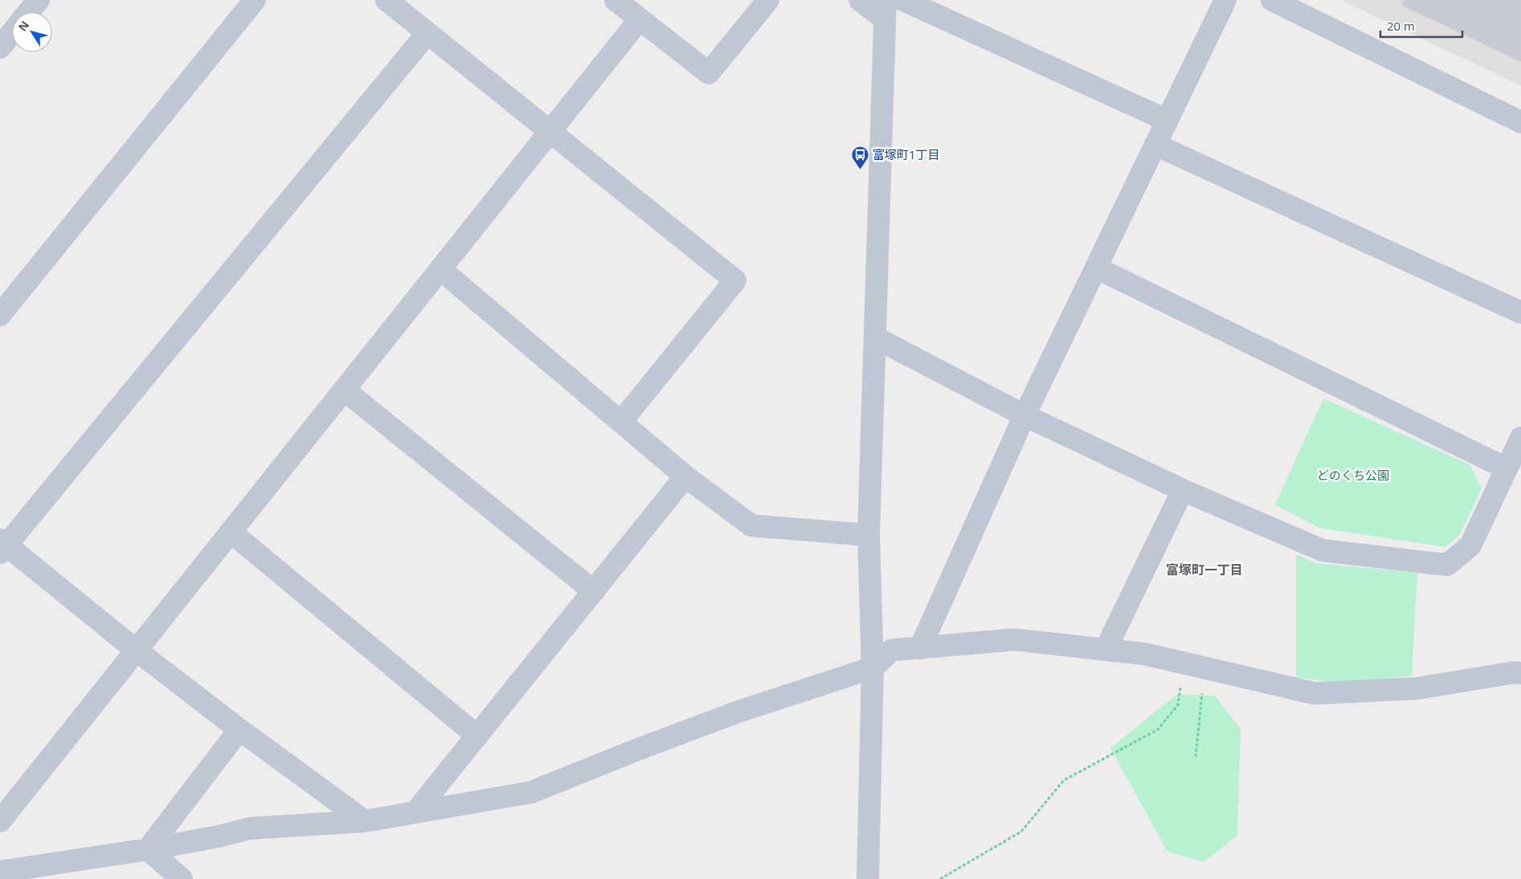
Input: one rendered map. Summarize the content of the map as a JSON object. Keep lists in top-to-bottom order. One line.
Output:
{"districts":["富塚町一丁目"],"parks":["どのくち公園"],"places":{"bus stop":["富塚町1丁目"]},"scale_bar":"20 m","north":"top left"}
